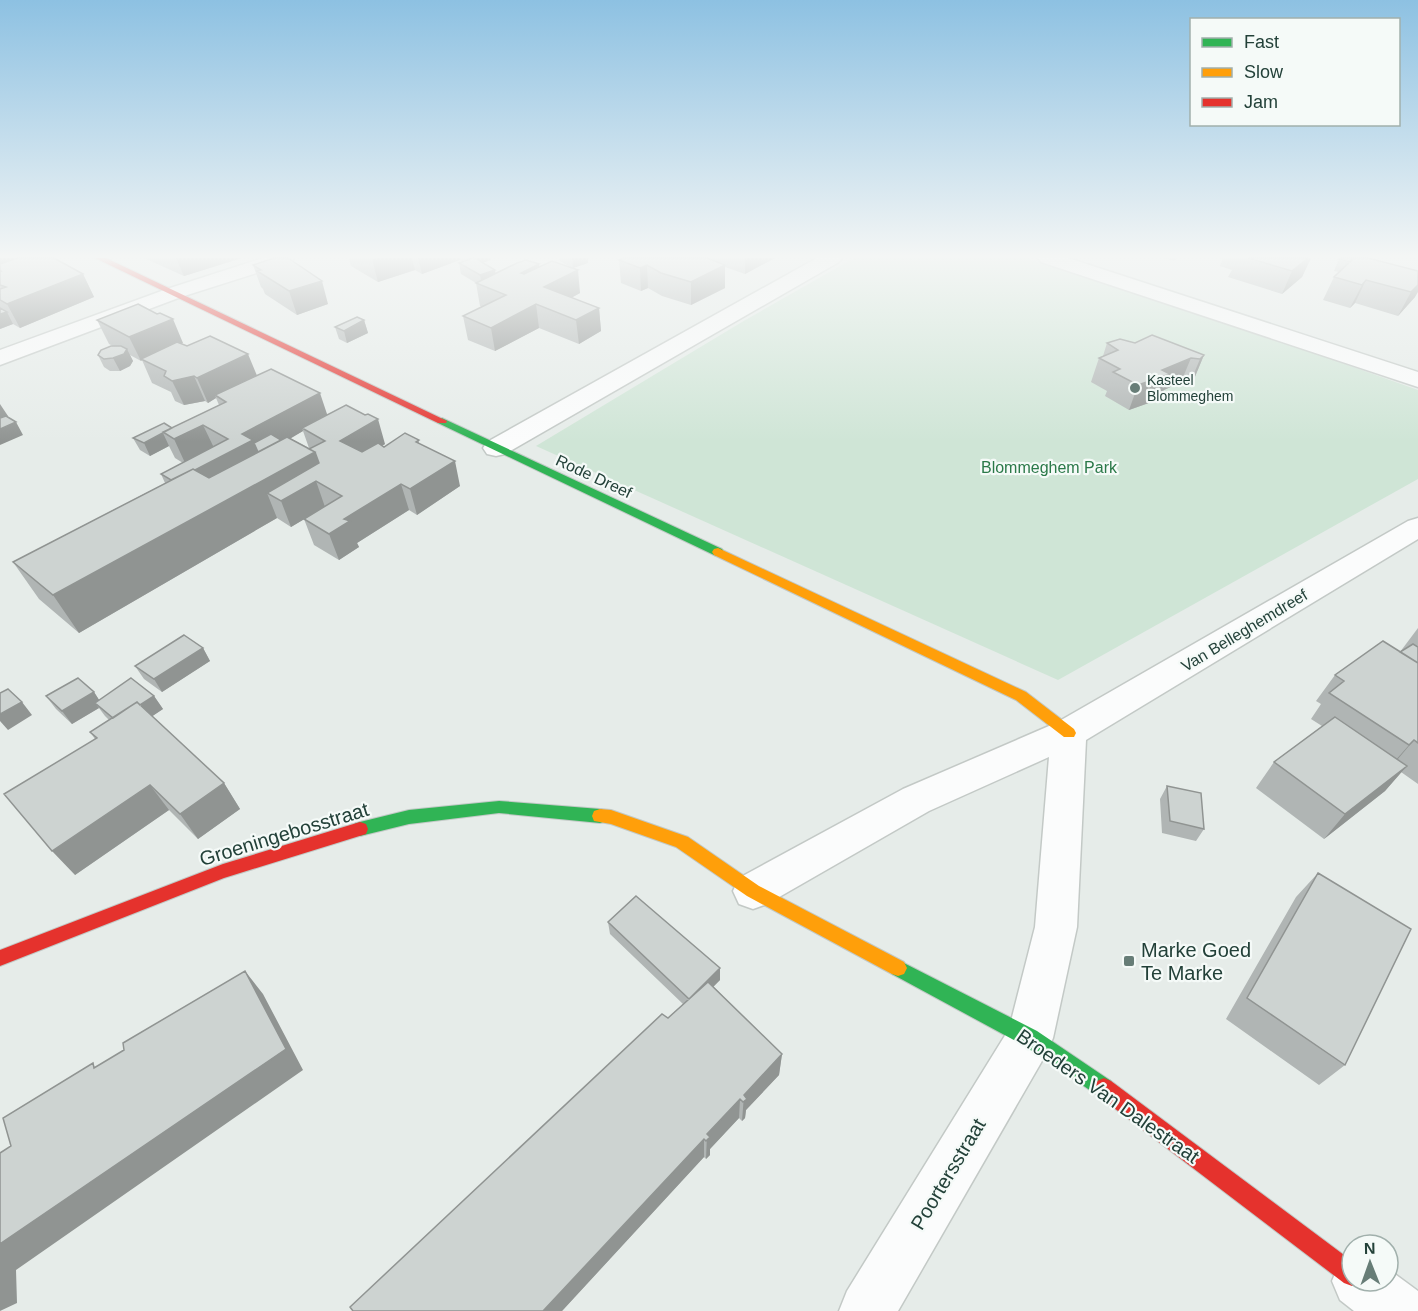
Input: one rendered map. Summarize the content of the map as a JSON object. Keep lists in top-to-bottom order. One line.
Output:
{"streets":{"street":["Rode Dreef","Van Belleghemdreef","Groeningebosstraat","Broeders Van Dalestraat","Poortersstraat"]},"crossings":[["Rode Dreef","Van Belleghemdreef"],["Van Belleghemdreef","Groeningebosstraat"],["Van Belleghemdreef","Broeders Van Dalestraat"],["Groeningebosstraat","Broeders Van Dalestraat"],["Broeders Van Dalestraat","Poortersstraat"]],"parks":["Blommeghem Park"],"places":{"other":["Kasteel Blommeghem"],"transit":["Marke Goed Te Marke"]},"legend":["Fast","Slow","Jam"],"north":"top"}
